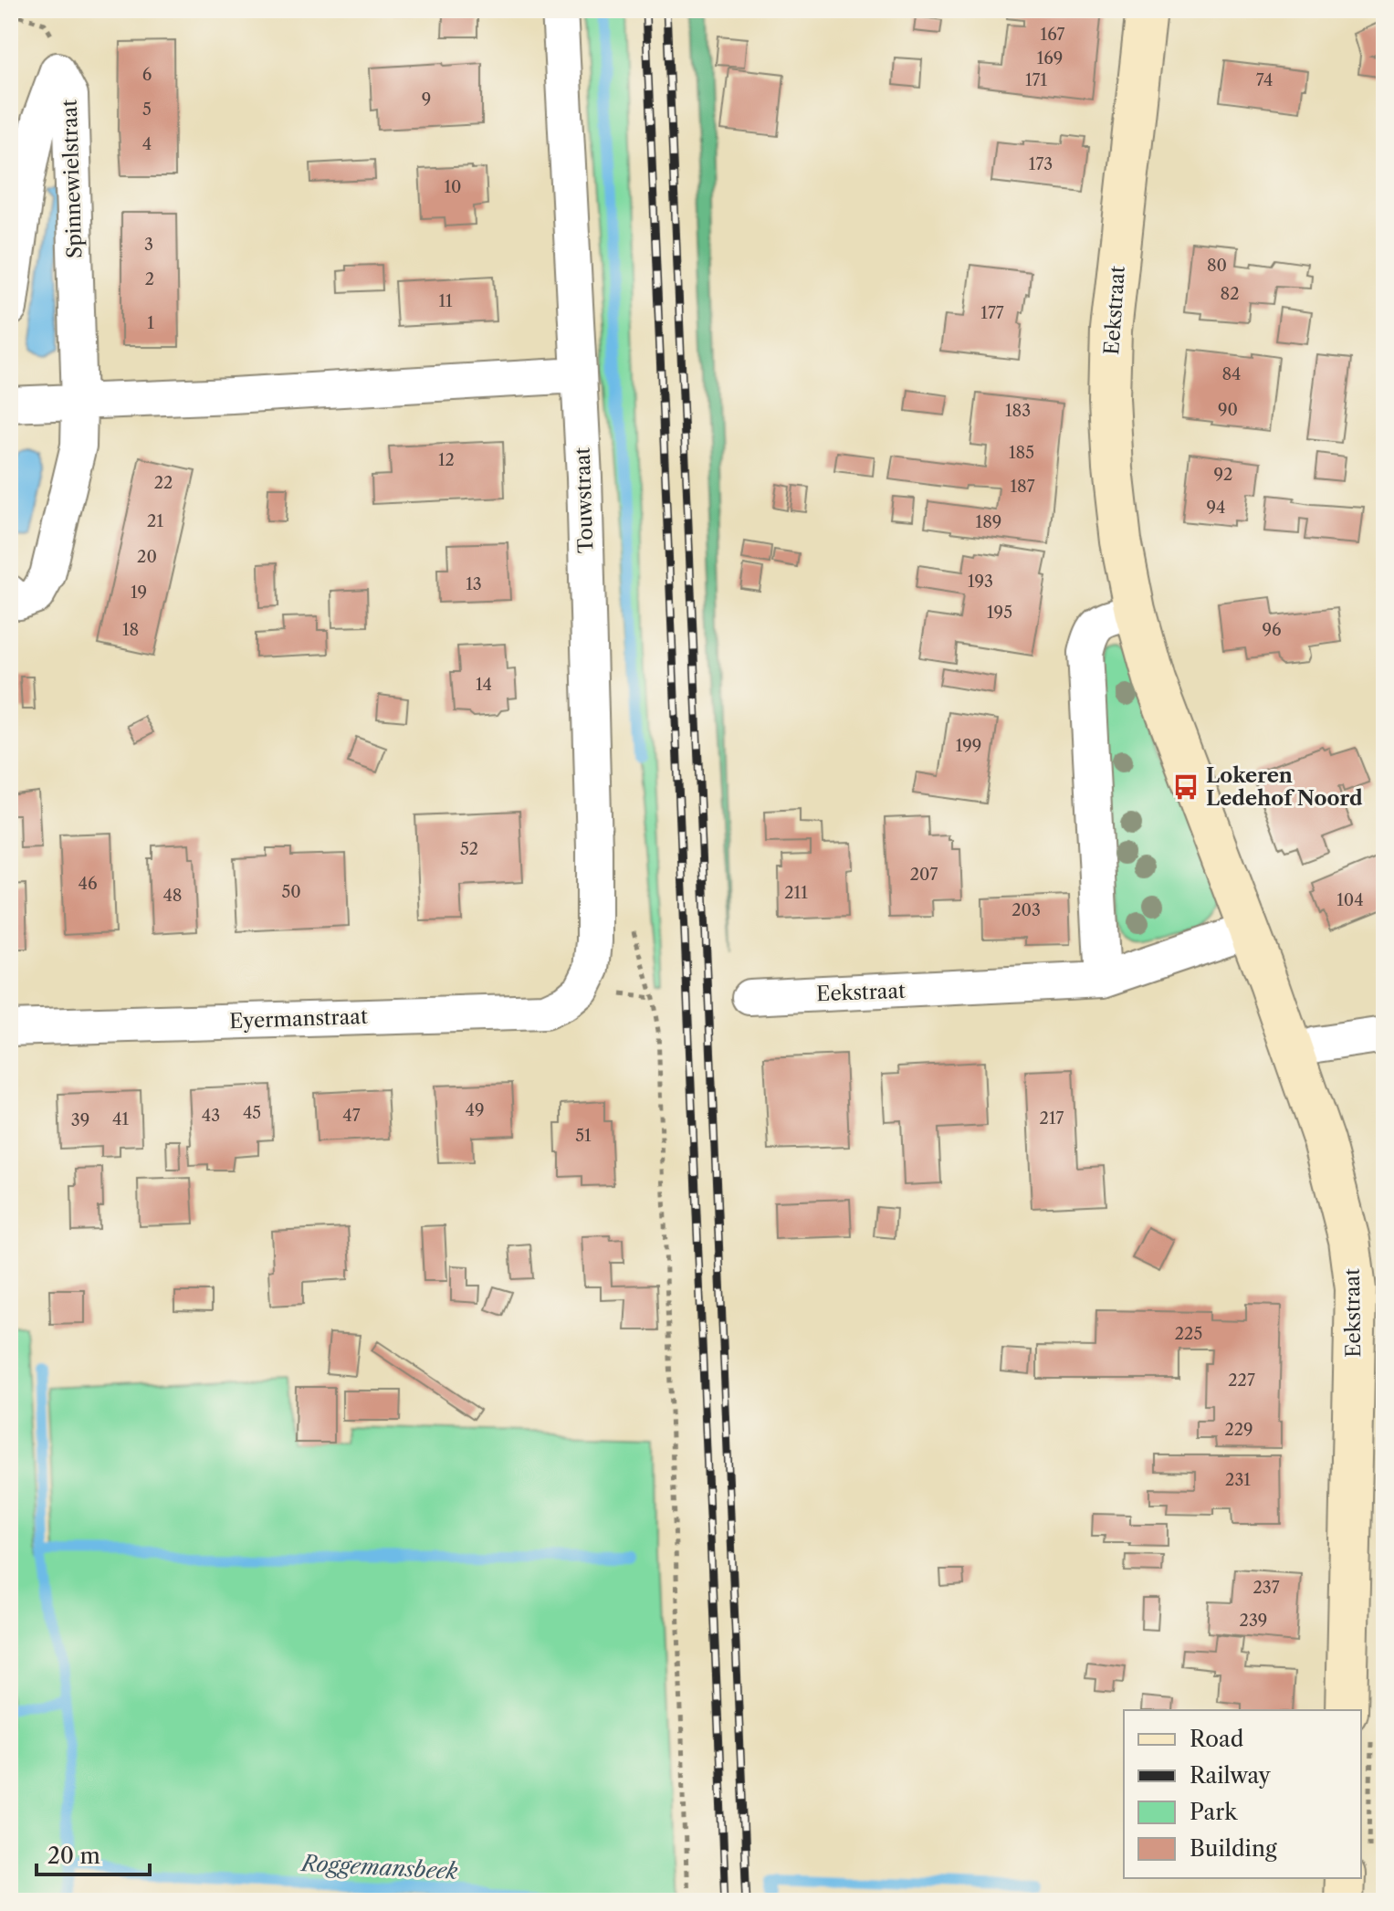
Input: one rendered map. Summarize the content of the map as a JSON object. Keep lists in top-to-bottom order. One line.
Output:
{"streets":{"street":["Spinnewielstraat","Eekstraat","Touwstraat","Eyermanstraat"]},"crossings":[["Touwstraat","Eyermanstraat"]],"water":["Roggemansbeek"],"places":{"bus stop":["Lokeren Ledehof Noord"]},"house_numbers":["167","169","6","171","74","9","5","4","173","10","3","80","2","82","11","177","1","84","90","183","185","12","92","22","187","94","21","189","20","193","13","19","195","18","96","14","199","52","207","46","50","211","48","104","203","49","45","43","47","217","41","39","51","225","227","229","231","237","239"],"legend":["Road","Railway","Park","Building"],"scale_bar":"20 m"}
